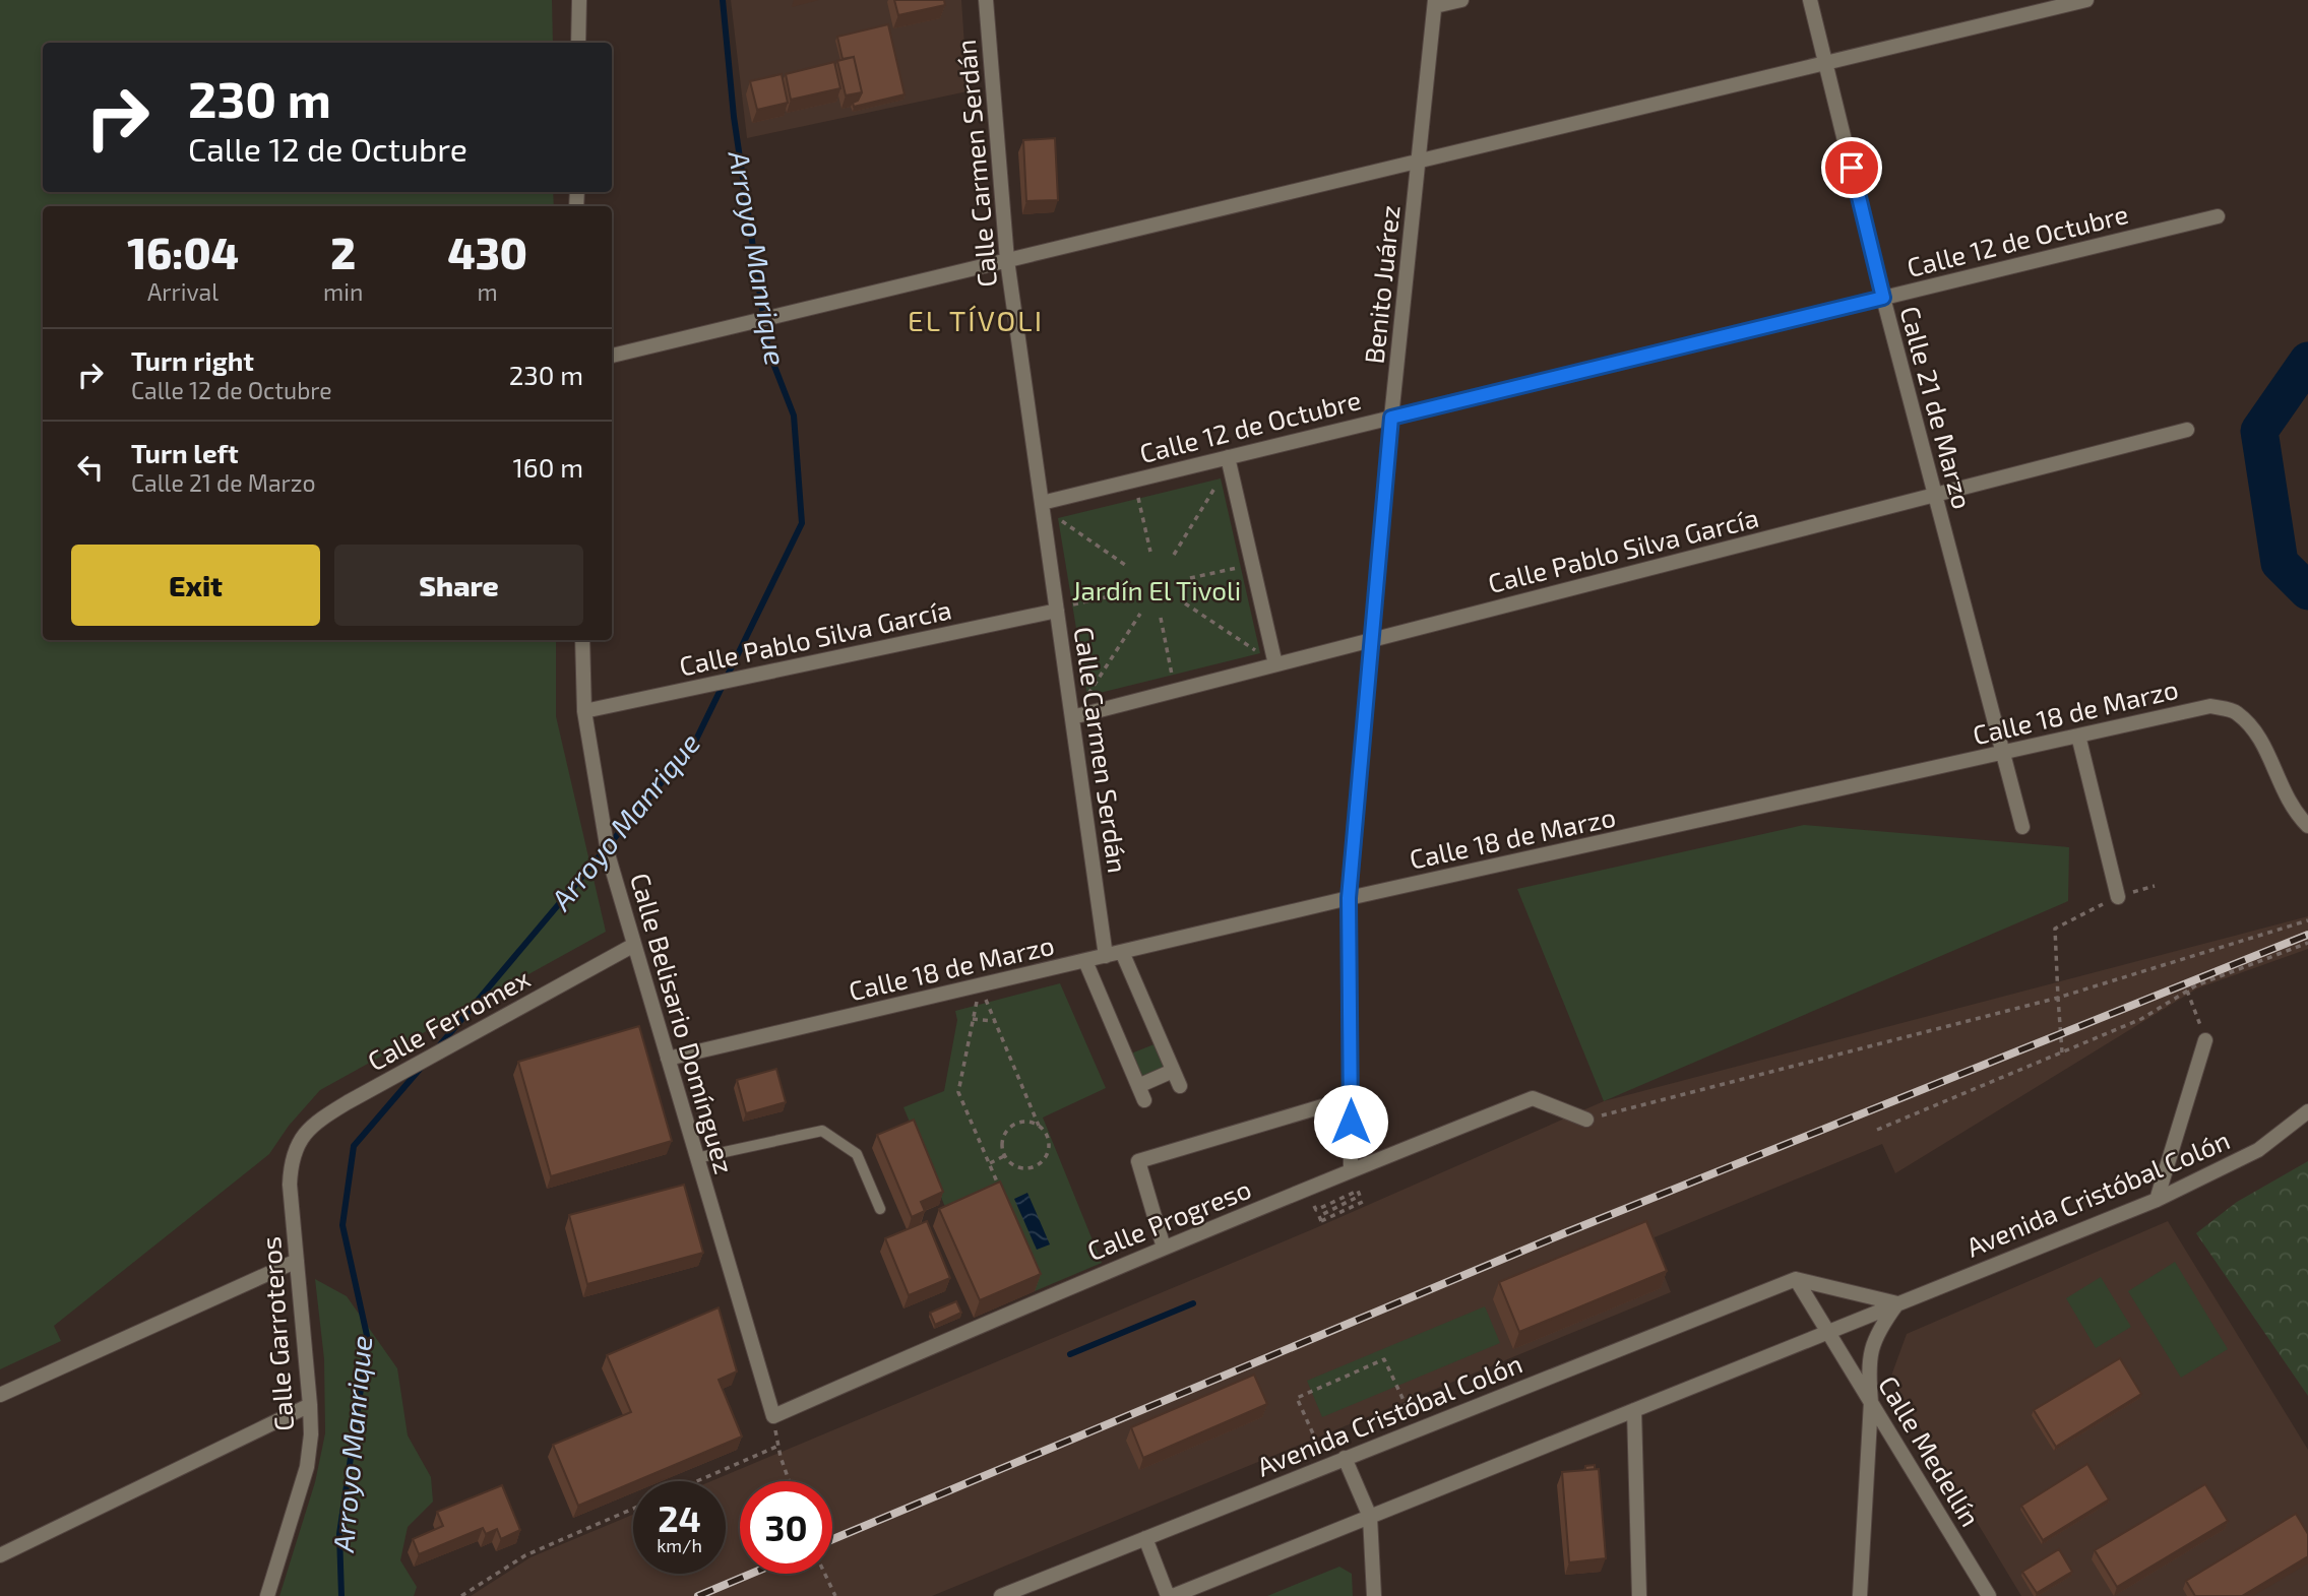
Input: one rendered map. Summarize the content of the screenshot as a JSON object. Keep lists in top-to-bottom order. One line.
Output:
{"streets":{"street":["Calle Carmen Serdán","Calle 12 de Octubre","Benito Juárez","Calle 21 de Marzo","Calle Pablo Silva García","Calle 18 de Marzo","Calle Ferromex","Calle Belisario Domínguez","Avenida Cristóbal Colón","Calle Progreso","Calle Garroteros","Calle Medellín"]},"crossings":[["Calle Carmen Serdán","Calle 12 de Octubre"],["Calle Carmen Serdán","Calle Pablo Silva García"],["Calle Carmen Serdán","Calle 18 de Marzo"],["Calle 12 de Octubre","Benito Juárez"],["Calle 12 de Octubre","Calle 21 de Marzo"],["Benito Juárez","Calle Pablo Silva García"],["Benito Juárez","Calle 18 de Marzo"],["Benito Juárez","Calle Progreso"],["Calle 21 de Marzo","Calle Pablo Silva García"],["Calle 21 de Marzo","Calle 18 de Marzo"],["Calle Pablo Silva García","Calle Belisario Domínguez"],["Calle 18 de Marzo","Calle Belisario Domínguez"],["Calle Ferromex","Calle Belisario Domínguez"],["Calle Ferromex","Calle Garroteros"],["Calle Belisario Domínguez","Calle Progreso"],["Avenida Cristóbal Colón","Calle Medellín"]],"districts":["EL TÍVOLI"],"water":["Arroyo Manrique"],"parks":["Jardín El Tivoli"],"page":{"turn":["230 m","Calle 12 de Octubre"],"eta":["16:04","Arrival","2","min","430","m"],"list":[{"name":"Turn right","note":"Calle 12 de Octubre","value":"230 m"},{"name":"Turn left","note":"Calle 21 de Marzo","value":"160 m"}],"buttons":["Exit","Share"],"speed":"24 km/h","limit":"30"}}
